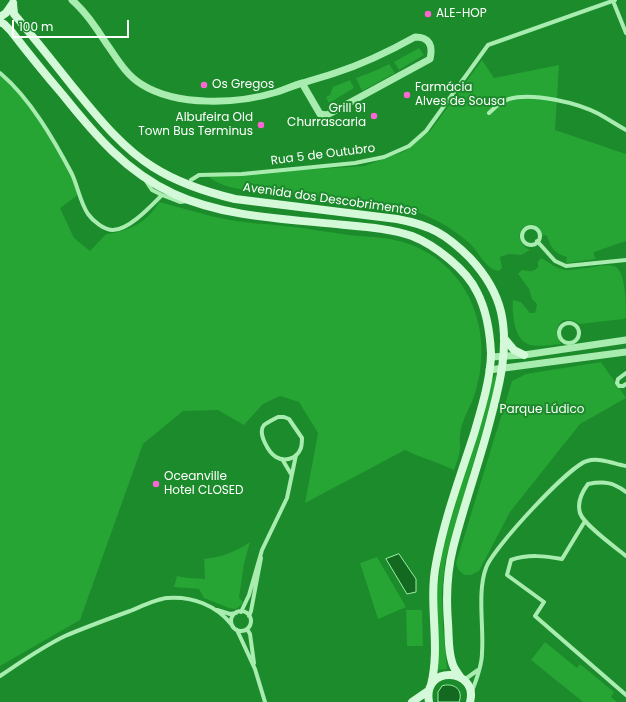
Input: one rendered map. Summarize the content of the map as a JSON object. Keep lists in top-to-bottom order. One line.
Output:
{"streets":{"main road":["Avenida dos Descobrimentos"],"street":["Rua 5 de Outubro"]},"parks":["Parque Lúdico"],"places":["ALE-HOP","Os Gregos","Farmácia Alves de Sousa","Grill 91 Churrascaria","Albufeira Old Town Bus Terminus","Oceanville Hotel CLOSED"],"scale_bar":"100 m"}
